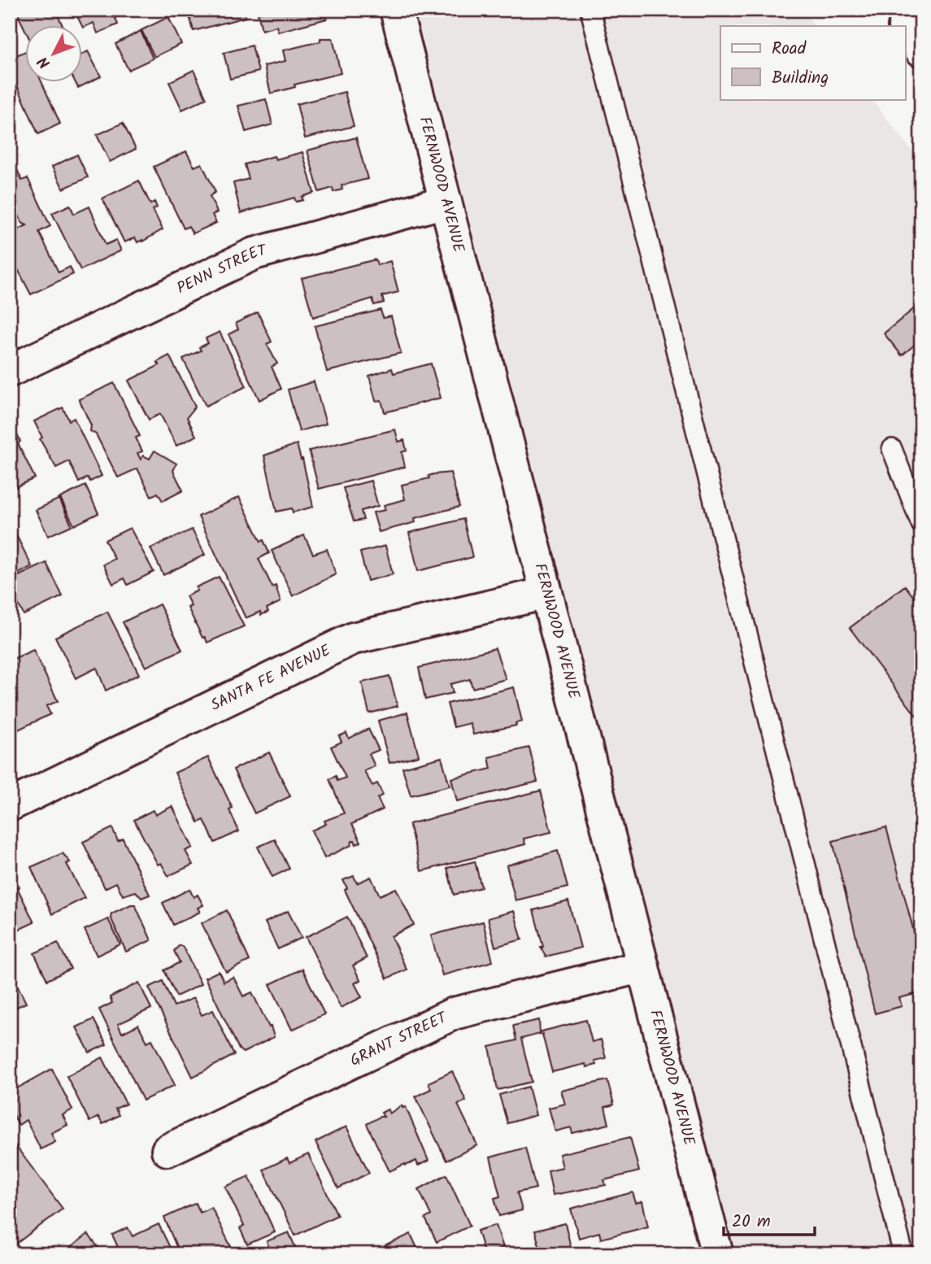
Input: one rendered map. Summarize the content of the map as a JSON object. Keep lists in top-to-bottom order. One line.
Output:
{"streets":{"street":["FERNWOOD AVENUE","PENN STREET","SANTA FE AVENUE","GRANT STREET"]},"crossings":[["FERNWOOD AVENUE","PENN STREET"],["FERNWOOD AVENUE","SANTA FE AVENUE"],["FERNWOOD AVENUE","GRANT STREET"]],"legend":["Road","Building"],"scale_bar":"20 m","north":"bottom left"}
